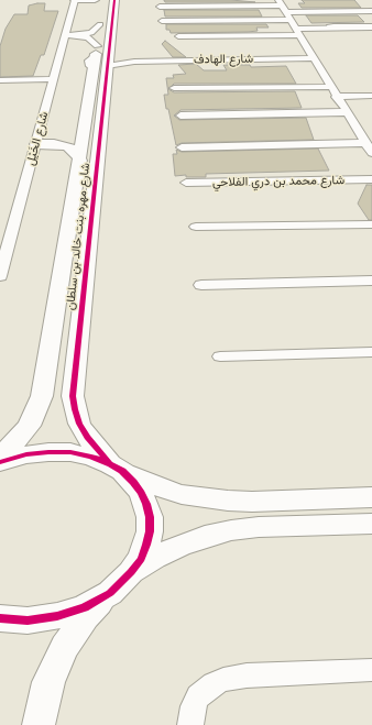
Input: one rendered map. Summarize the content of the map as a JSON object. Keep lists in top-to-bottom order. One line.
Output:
{"streets":{"street":["شارع الهادف","شارع الخَيْل","شارع محمد بن دري الفلاحي","شارع مهره بنت خالد بن سلطان"]},"crossings":[["شارع الهادف","شارع مهره بنت خالد بن سلطان"]]}
